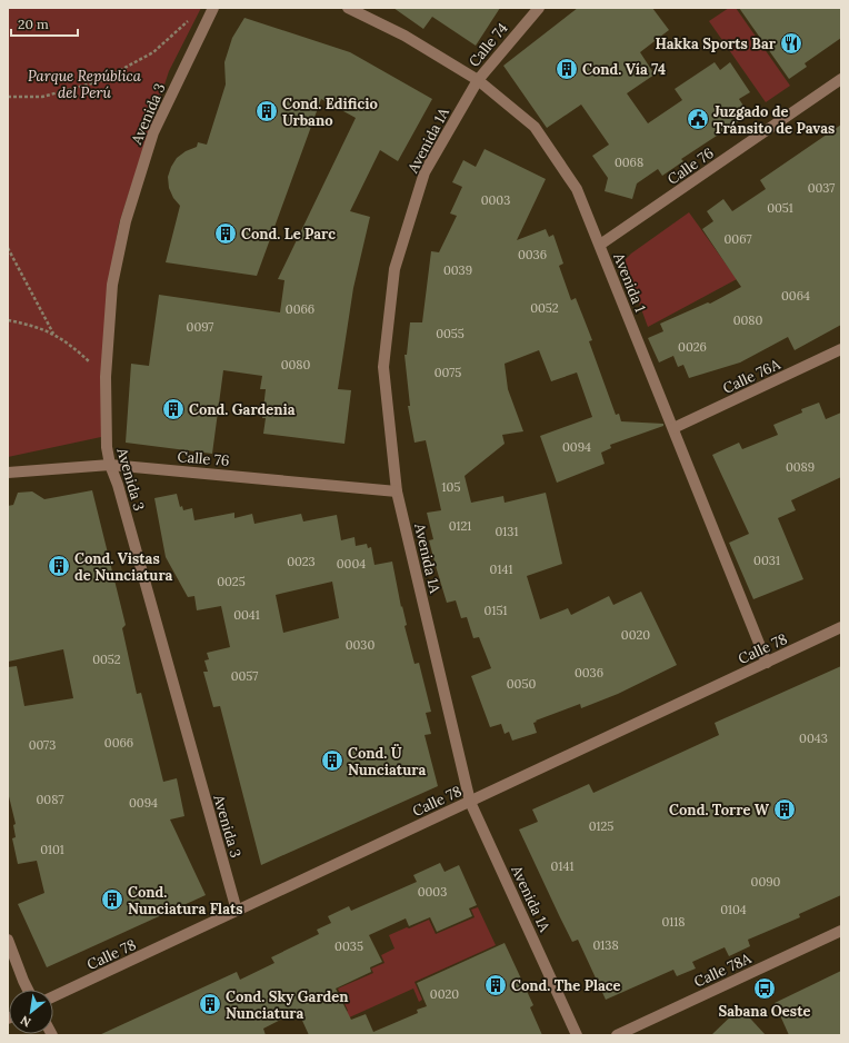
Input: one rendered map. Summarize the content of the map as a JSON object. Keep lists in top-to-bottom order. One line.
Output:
{"streets":{"street":["Calle 74","Avenida 3","Avenida 1A","Calle 76","Avenida 1","Calle 76A","Calle 78","Calle 78A"]},"crossings":[["Calle 74","Avenida 1A"],["Calle 74","Avenida 1"],["Avenida 3","Calle 76"],["Avenida 3","Calle 78"],["Avenida 1A","Calle 76"],["Avenida 1A","Avenida 1"],["Avenida 1A","Calle 78"],["Calle 76","Avenida 1"],["Avenida 1","Calle 76A"],["Avenida 1","Calle 78"]],"parks":["Parque República del Perú"],"places":{"restaurant":["Hakka Sports Bar"],"building":["Cond. Vía 74","Cond. Edificio Urbano","Cond. Le Parc","Cond. Gardenia","Cond. Vistas de Nunciatura","Cond. Ü Nunciatura","Cond. Torre W","Cond. Nunciatura Flats","Cond. The Place","Cond. Sky Garden Nunciatura"],"public building":["Juzgado de Tránsito de Pavas"],"bus stop":["Sabana Oeste"]},"house_numbers":["0068","0037","0003","0051","0067","0036","0039","0064","0052","0066","0080","0097","0055","0026","0080","0075","0094","0089","105","0121","0131","0031","0023","0004","0141","0025","0151","0041","0020","0030","0052","0036","0057","0050","0043","0066","0073","0087","0094","0125","0101","0141","0090","0003","0104","0118","0138","0035","0020"],"scale_bar":"20 m","north":"bottom left"}
